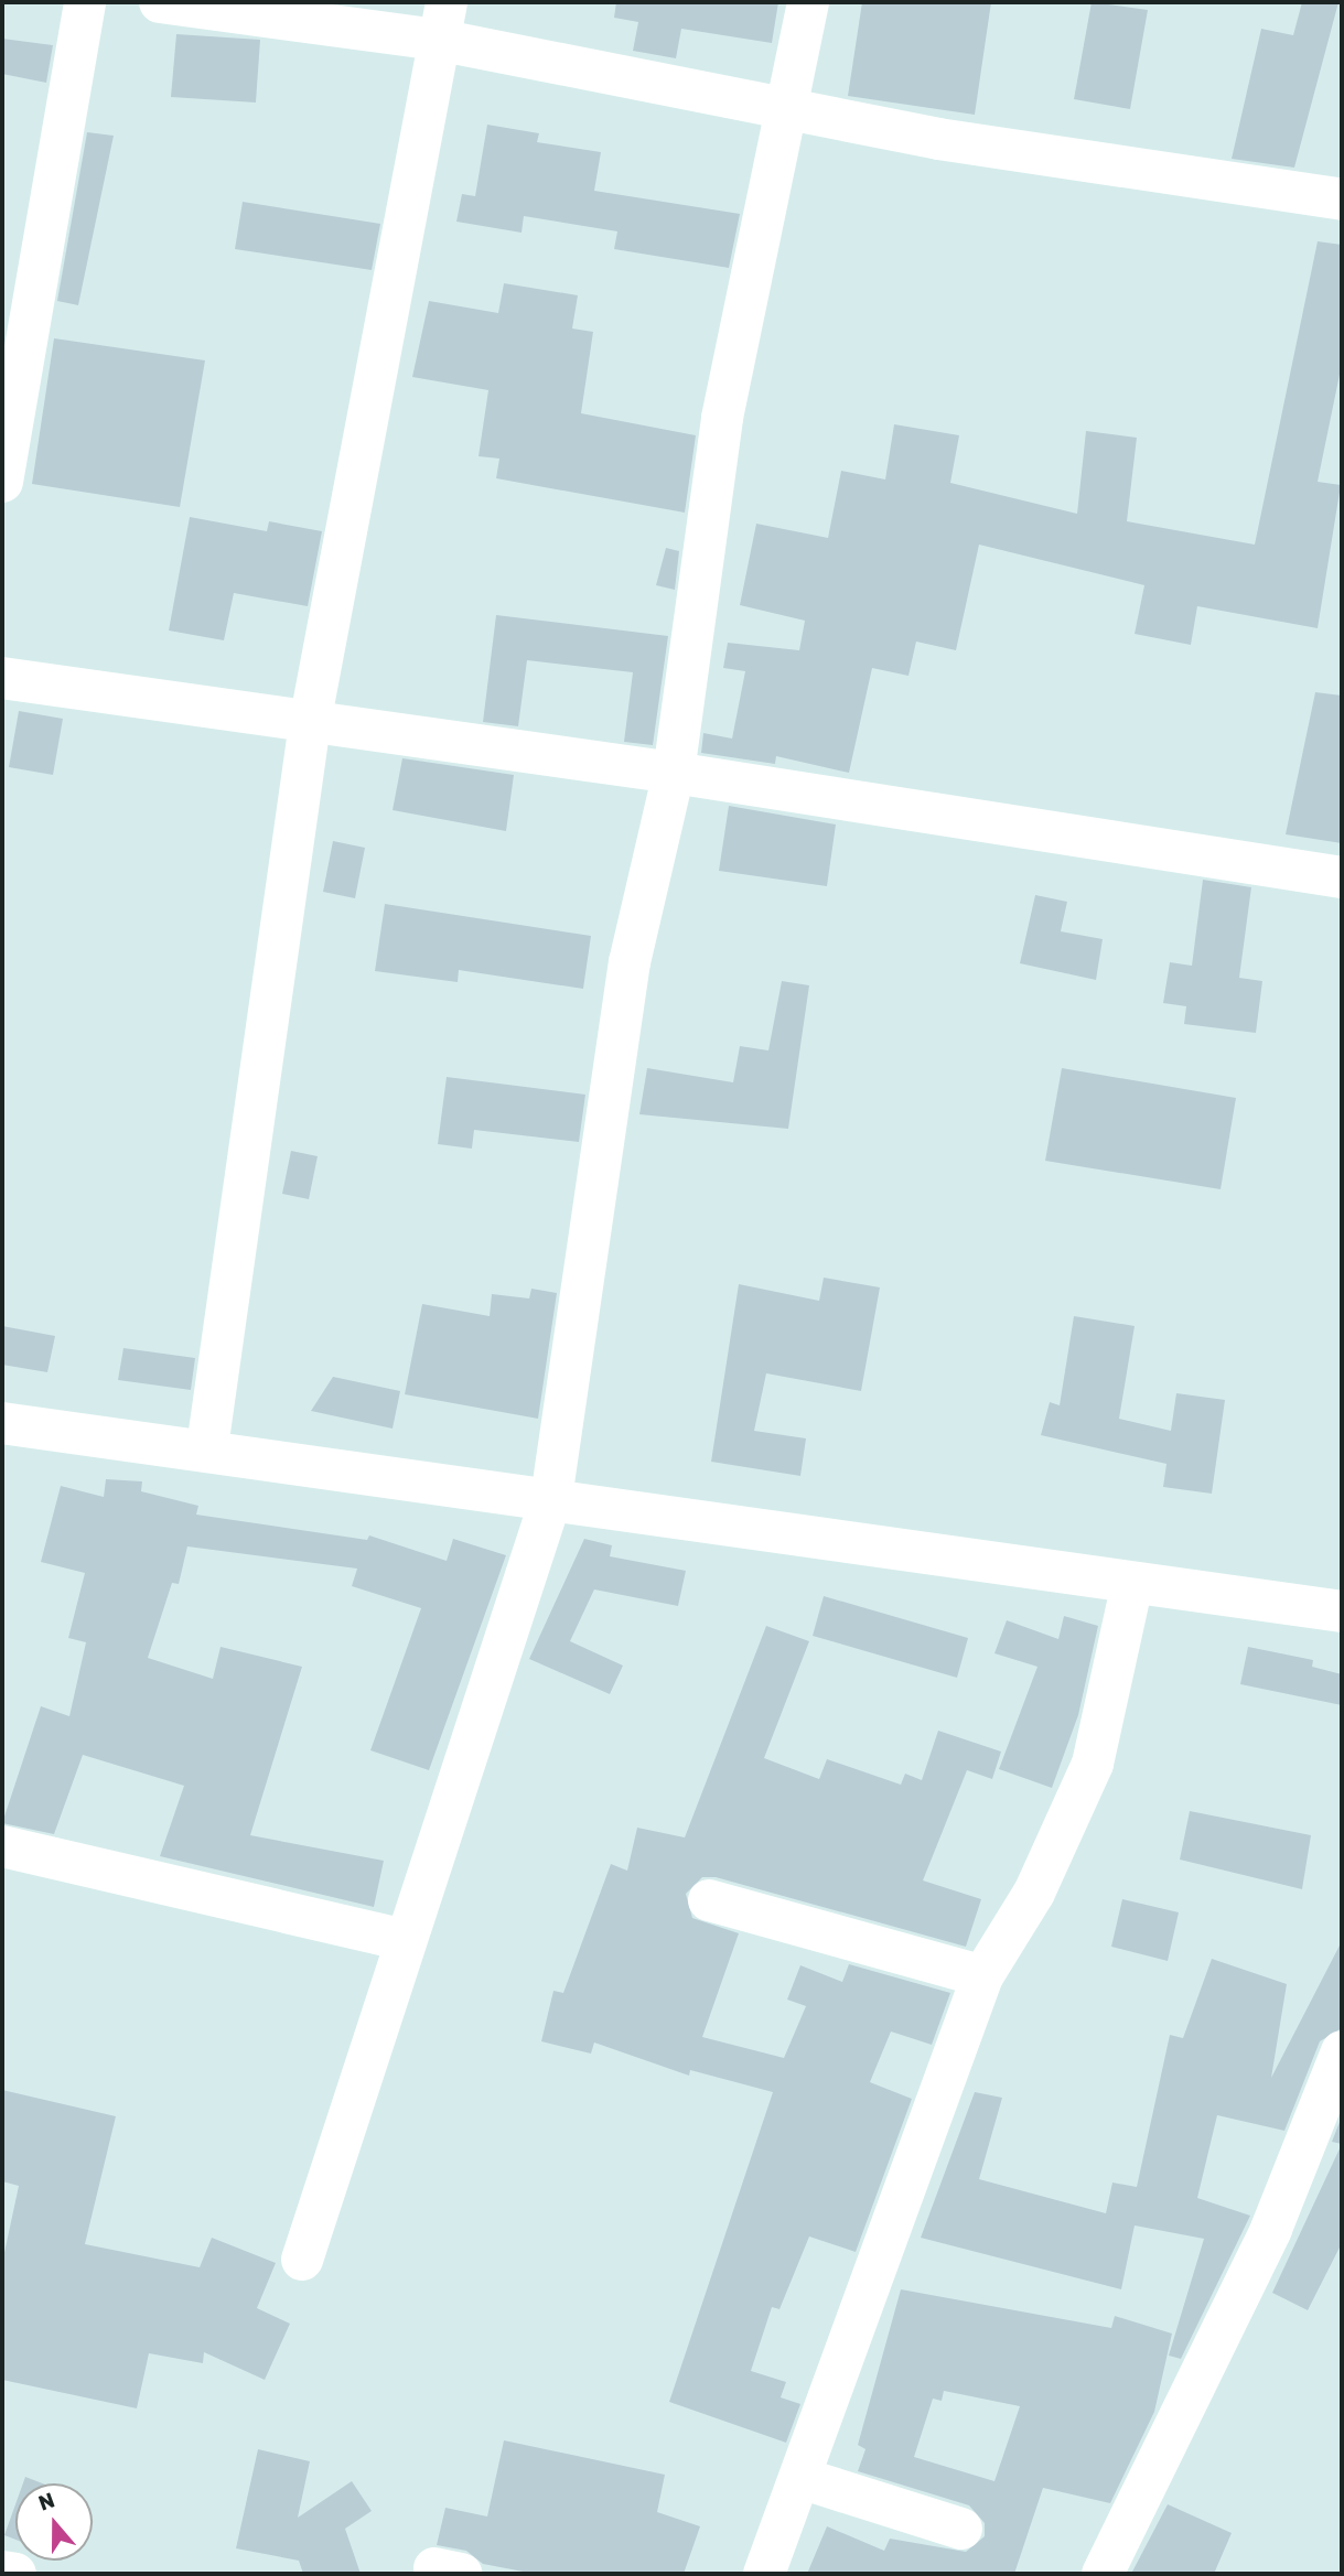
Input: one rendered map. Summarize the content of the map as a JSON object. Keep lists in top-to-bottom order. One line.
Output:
{"north":"top"}
